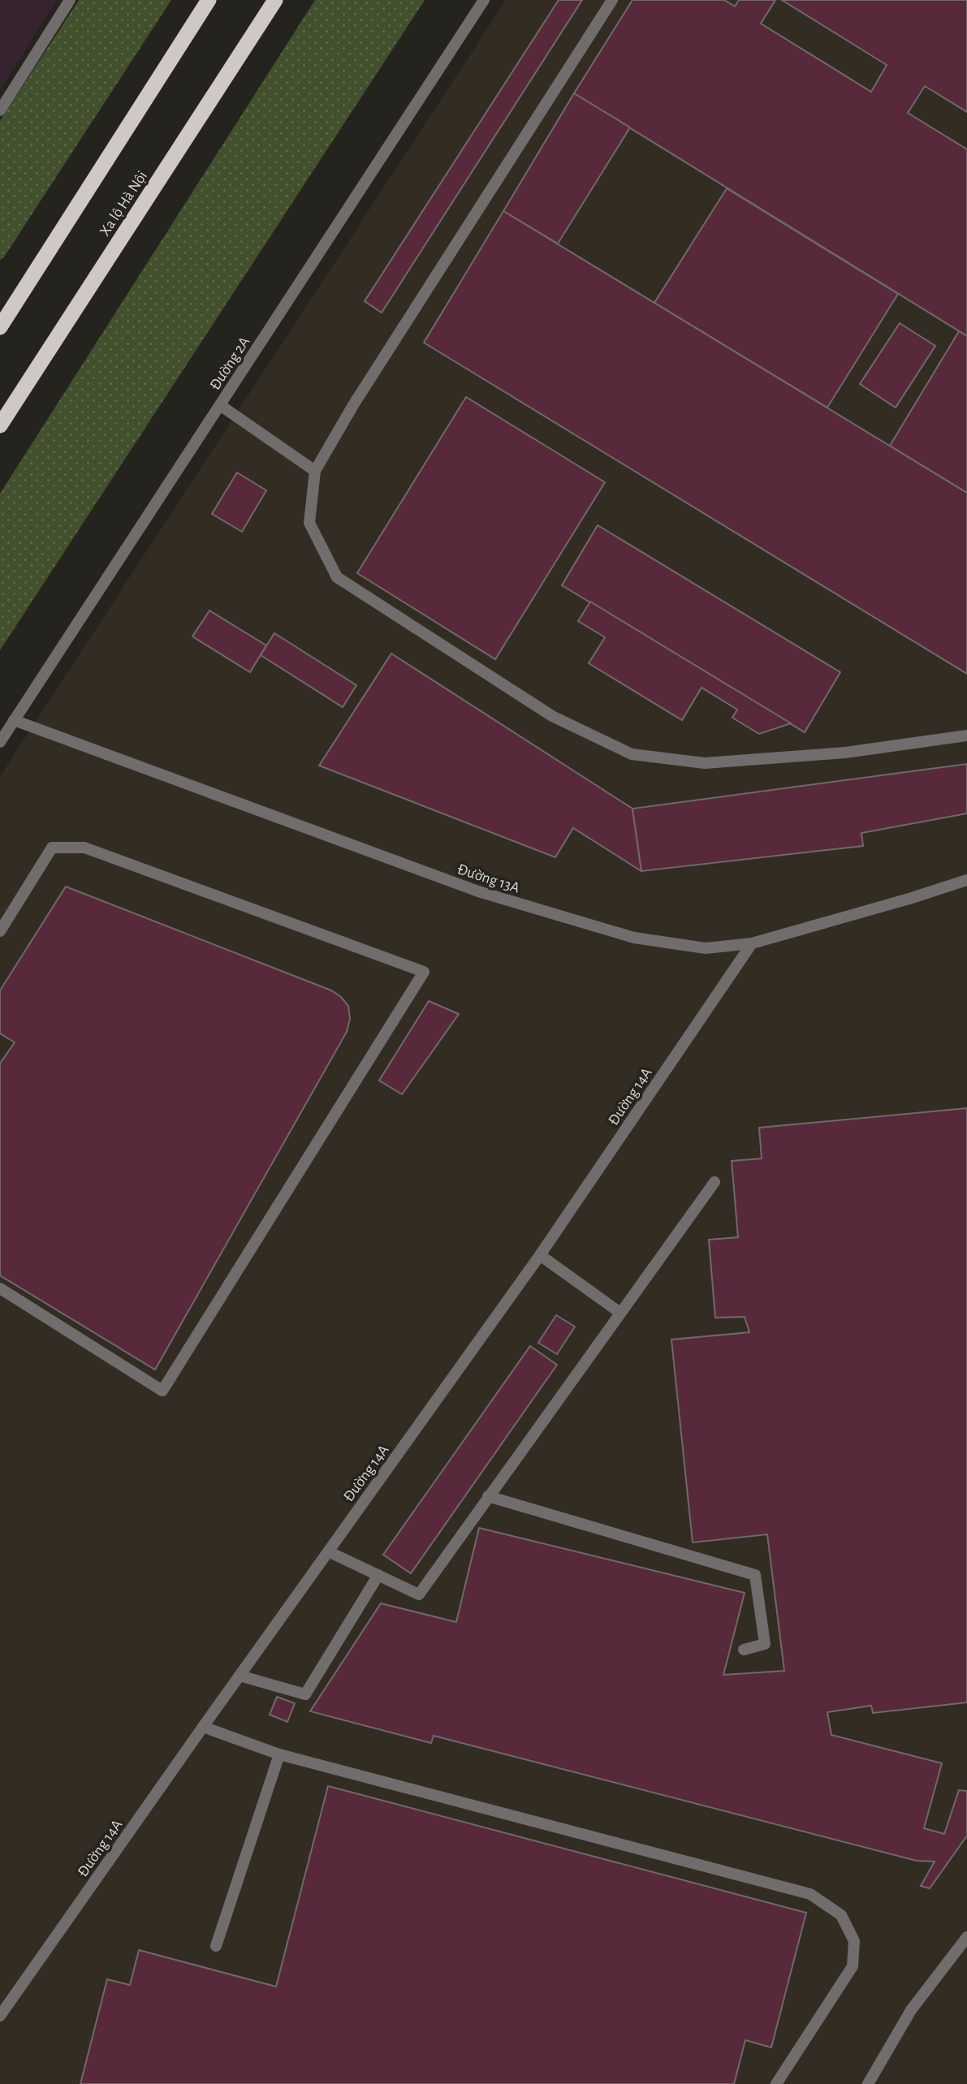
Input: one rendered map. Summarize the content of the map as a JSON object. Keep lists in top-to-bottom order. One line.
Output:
{"streets":{"highway":["Xa lộ Hà Nội"],"street":["Đường 2A","Đường 13A","Đường 14A"]},"crossings":[["Đường 2A","Đường 13A"],["Đường 13A","Đường 14A"]]}
